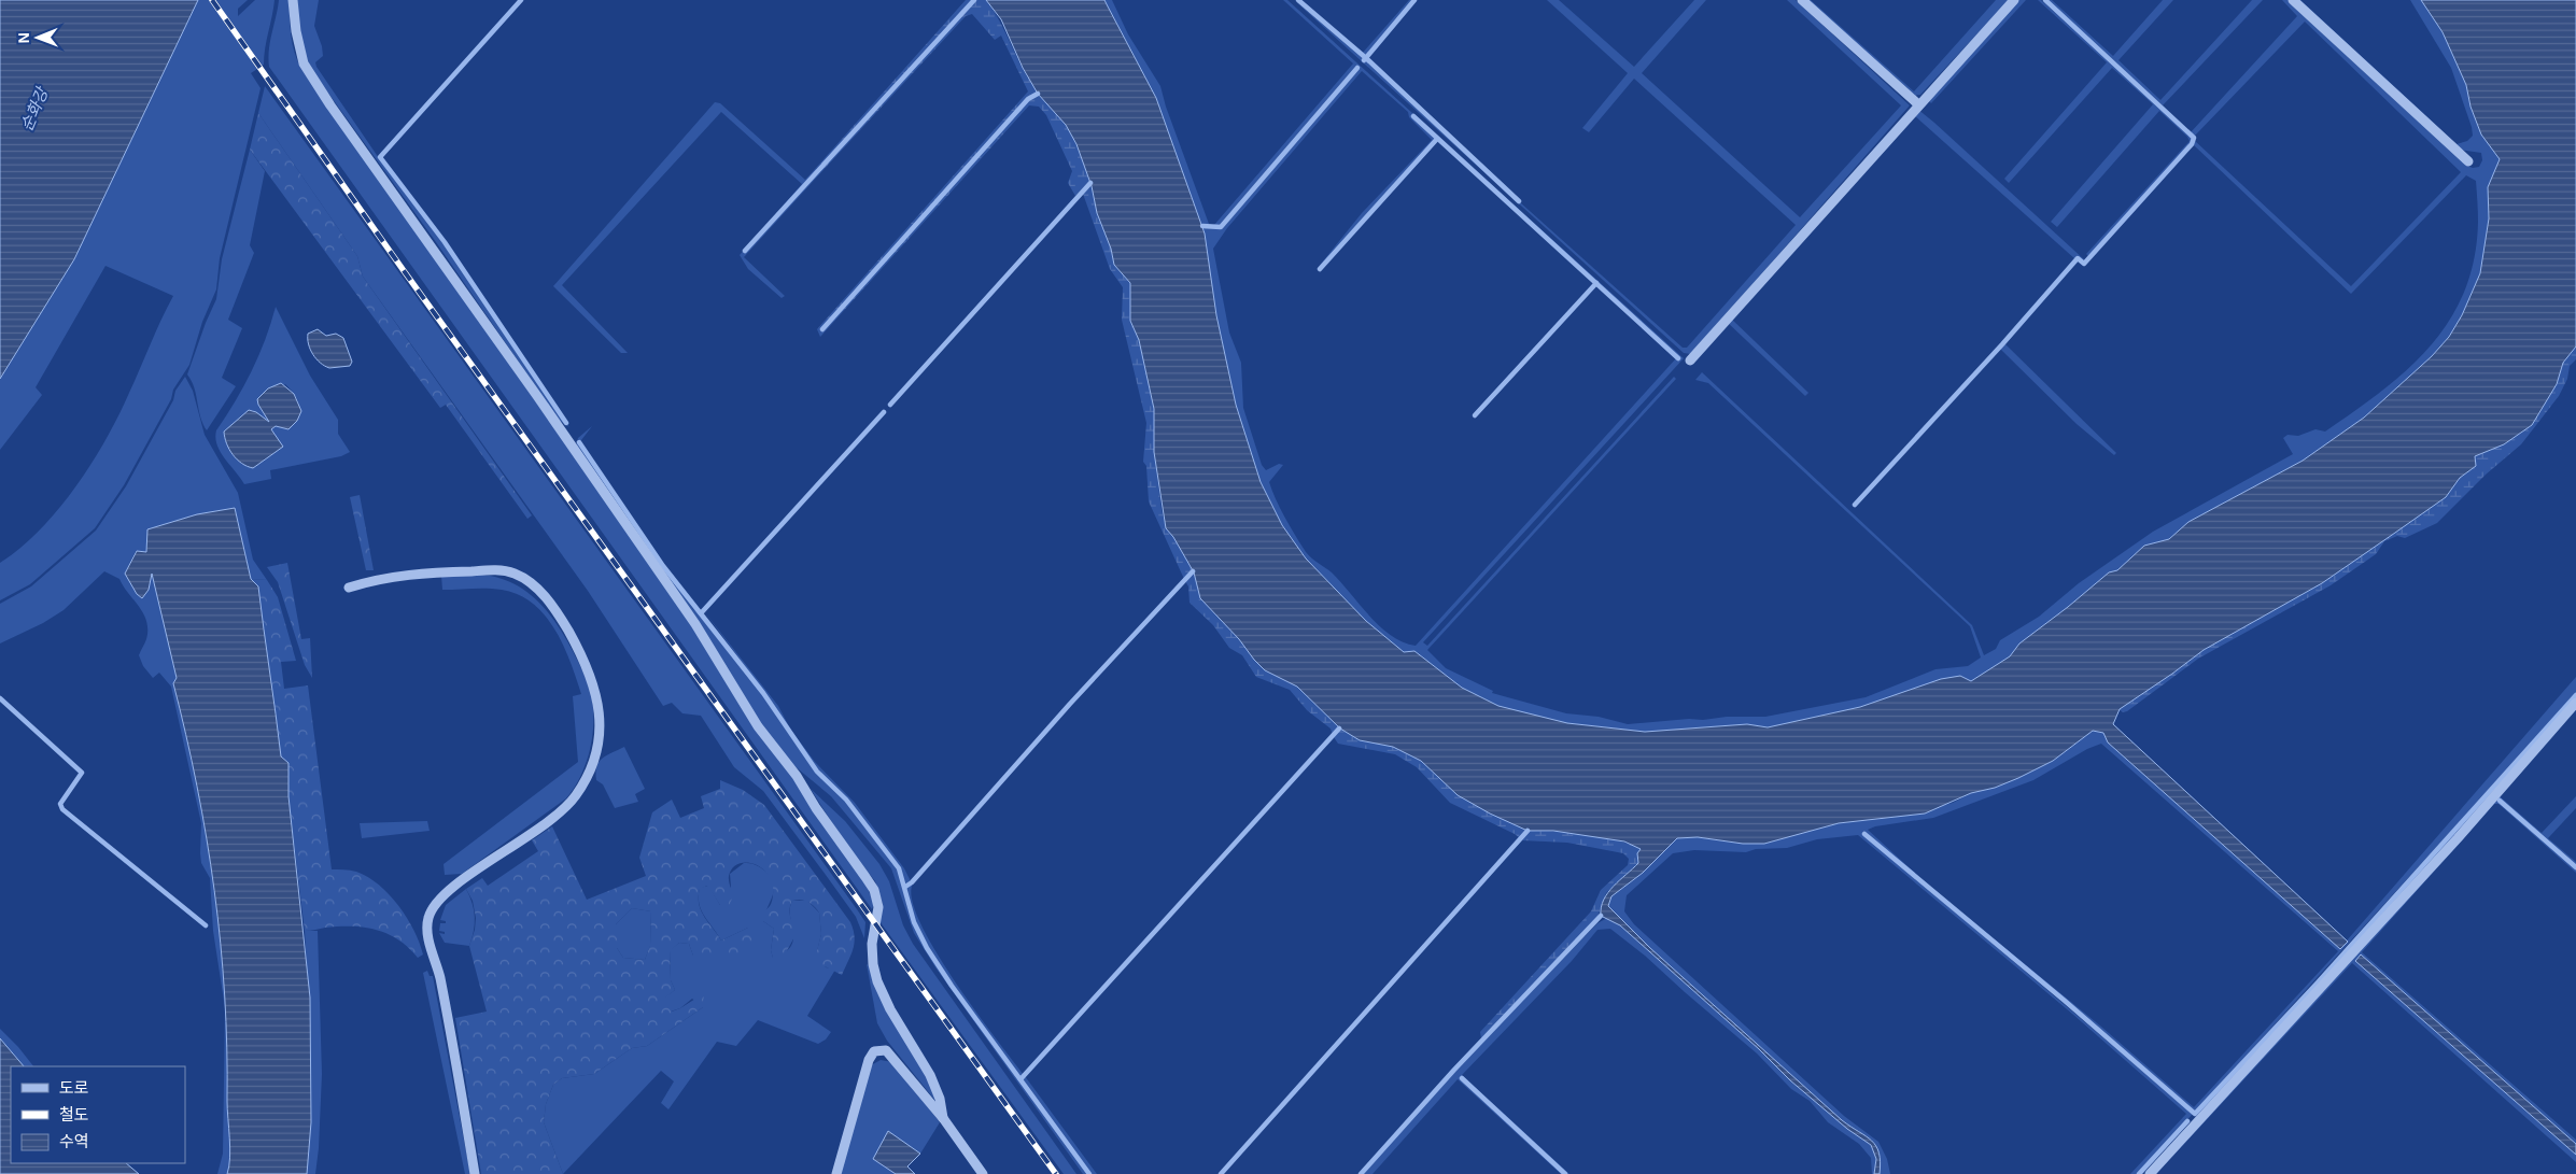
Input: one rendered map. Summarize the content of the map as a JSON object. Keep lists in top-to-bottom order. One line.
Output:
{"water":["순화강"],"legend":["도로","철도","수역"],"north":"left"}
